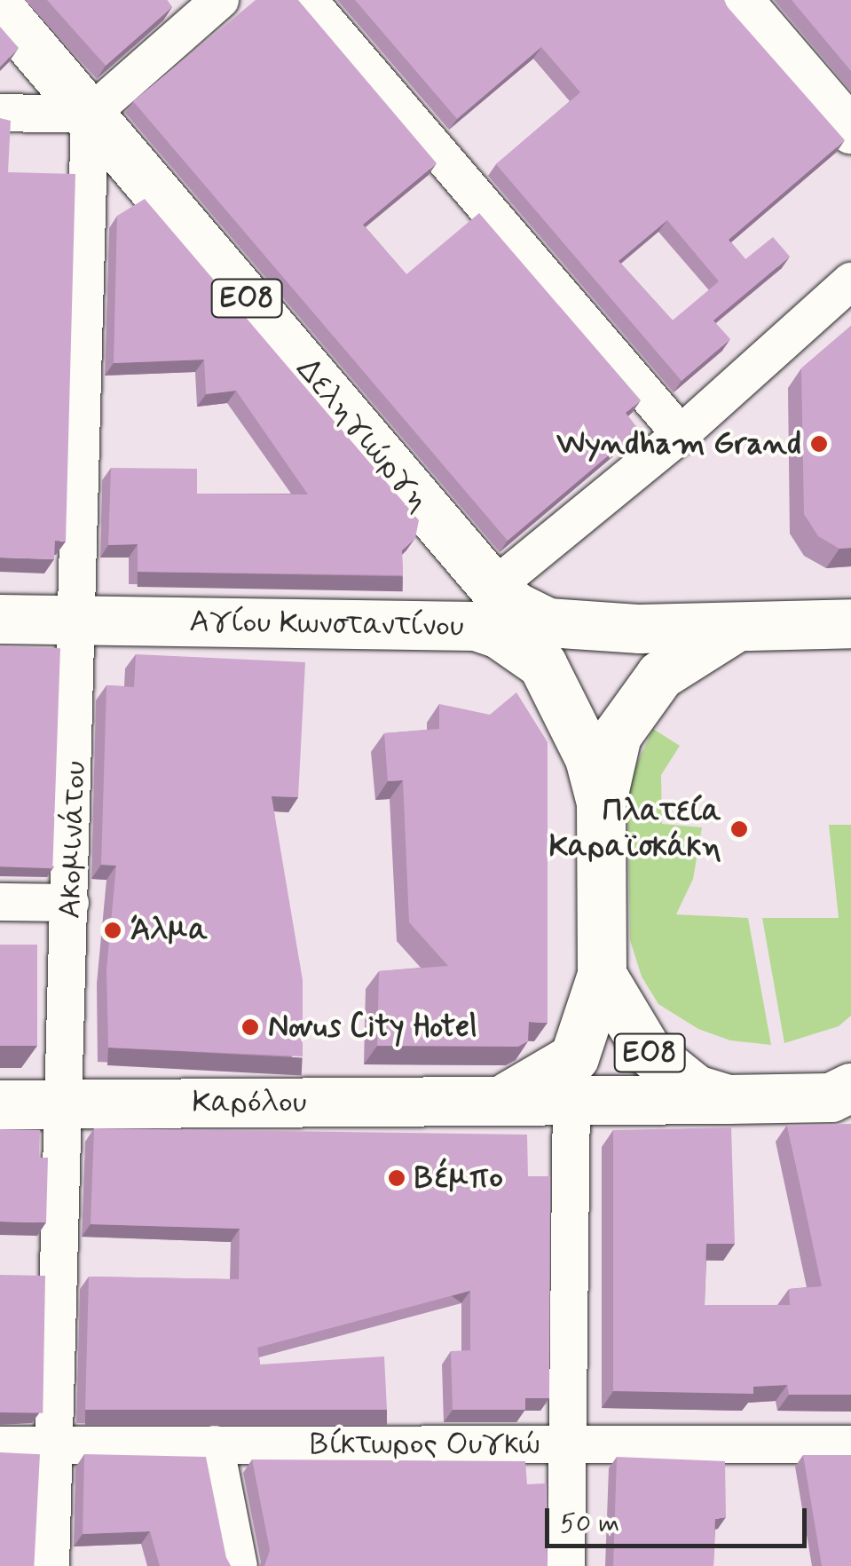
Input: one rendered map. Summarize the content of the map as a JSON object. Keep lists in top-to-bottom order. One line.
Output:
{"streets":{"main road":["ΕΟ8","Δεληγιώργη","Αγίου Κωνσταντίνου","Καρόλου"],"street":["Ακομινάτου","Βίκτωρος Ουγκώ"]},"crossings":[["ΕΟ8","Δεληγιώργη"],["ΕΟ8","Αγίου Κωνσταντίνου"],["ΕΟ8","Καρόλου"],["Δεληγιώργη","Ακομινάτου"],["Αγίου Κωνσταντίνου","Ακομινάτου"],["Ακομινάτου","Καρόλου"],["Ακομινάτου","Βίκτωρος Ουγκώ"]],"places":["Wyndham Grand","Πλατεία Καραϊσκάκη","Άλμα","Novus City Hotel","Βέμπο"],"scale_bar":"50 m"}
